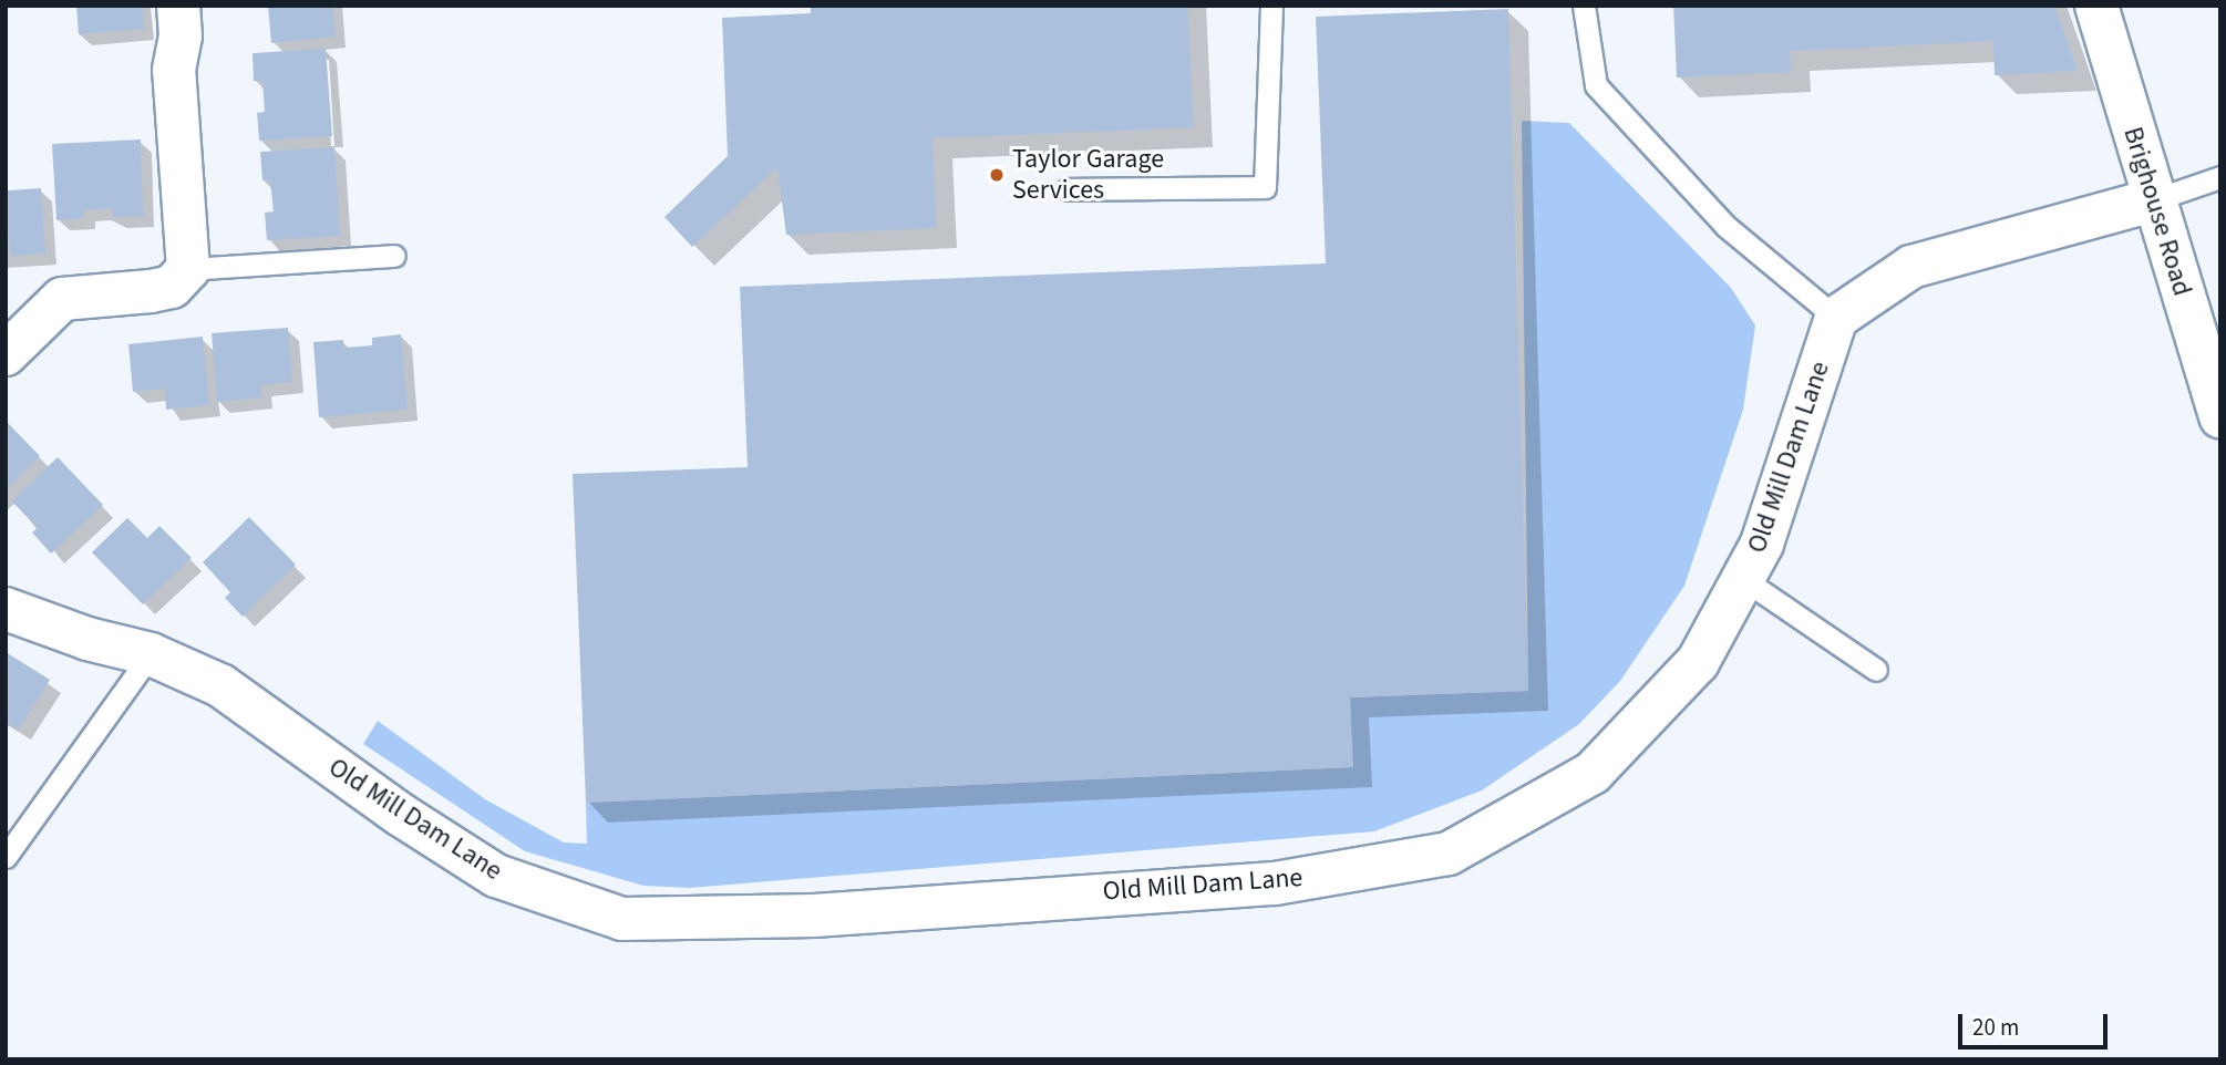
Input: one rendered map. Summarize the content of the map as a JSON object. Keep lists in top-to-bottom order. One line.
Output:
{"streets":{"street":["Brighouse Road","Old Mill Dam Lane"]},"places":["Taylor Garage Services"],"scale_bar":"20 m"}
